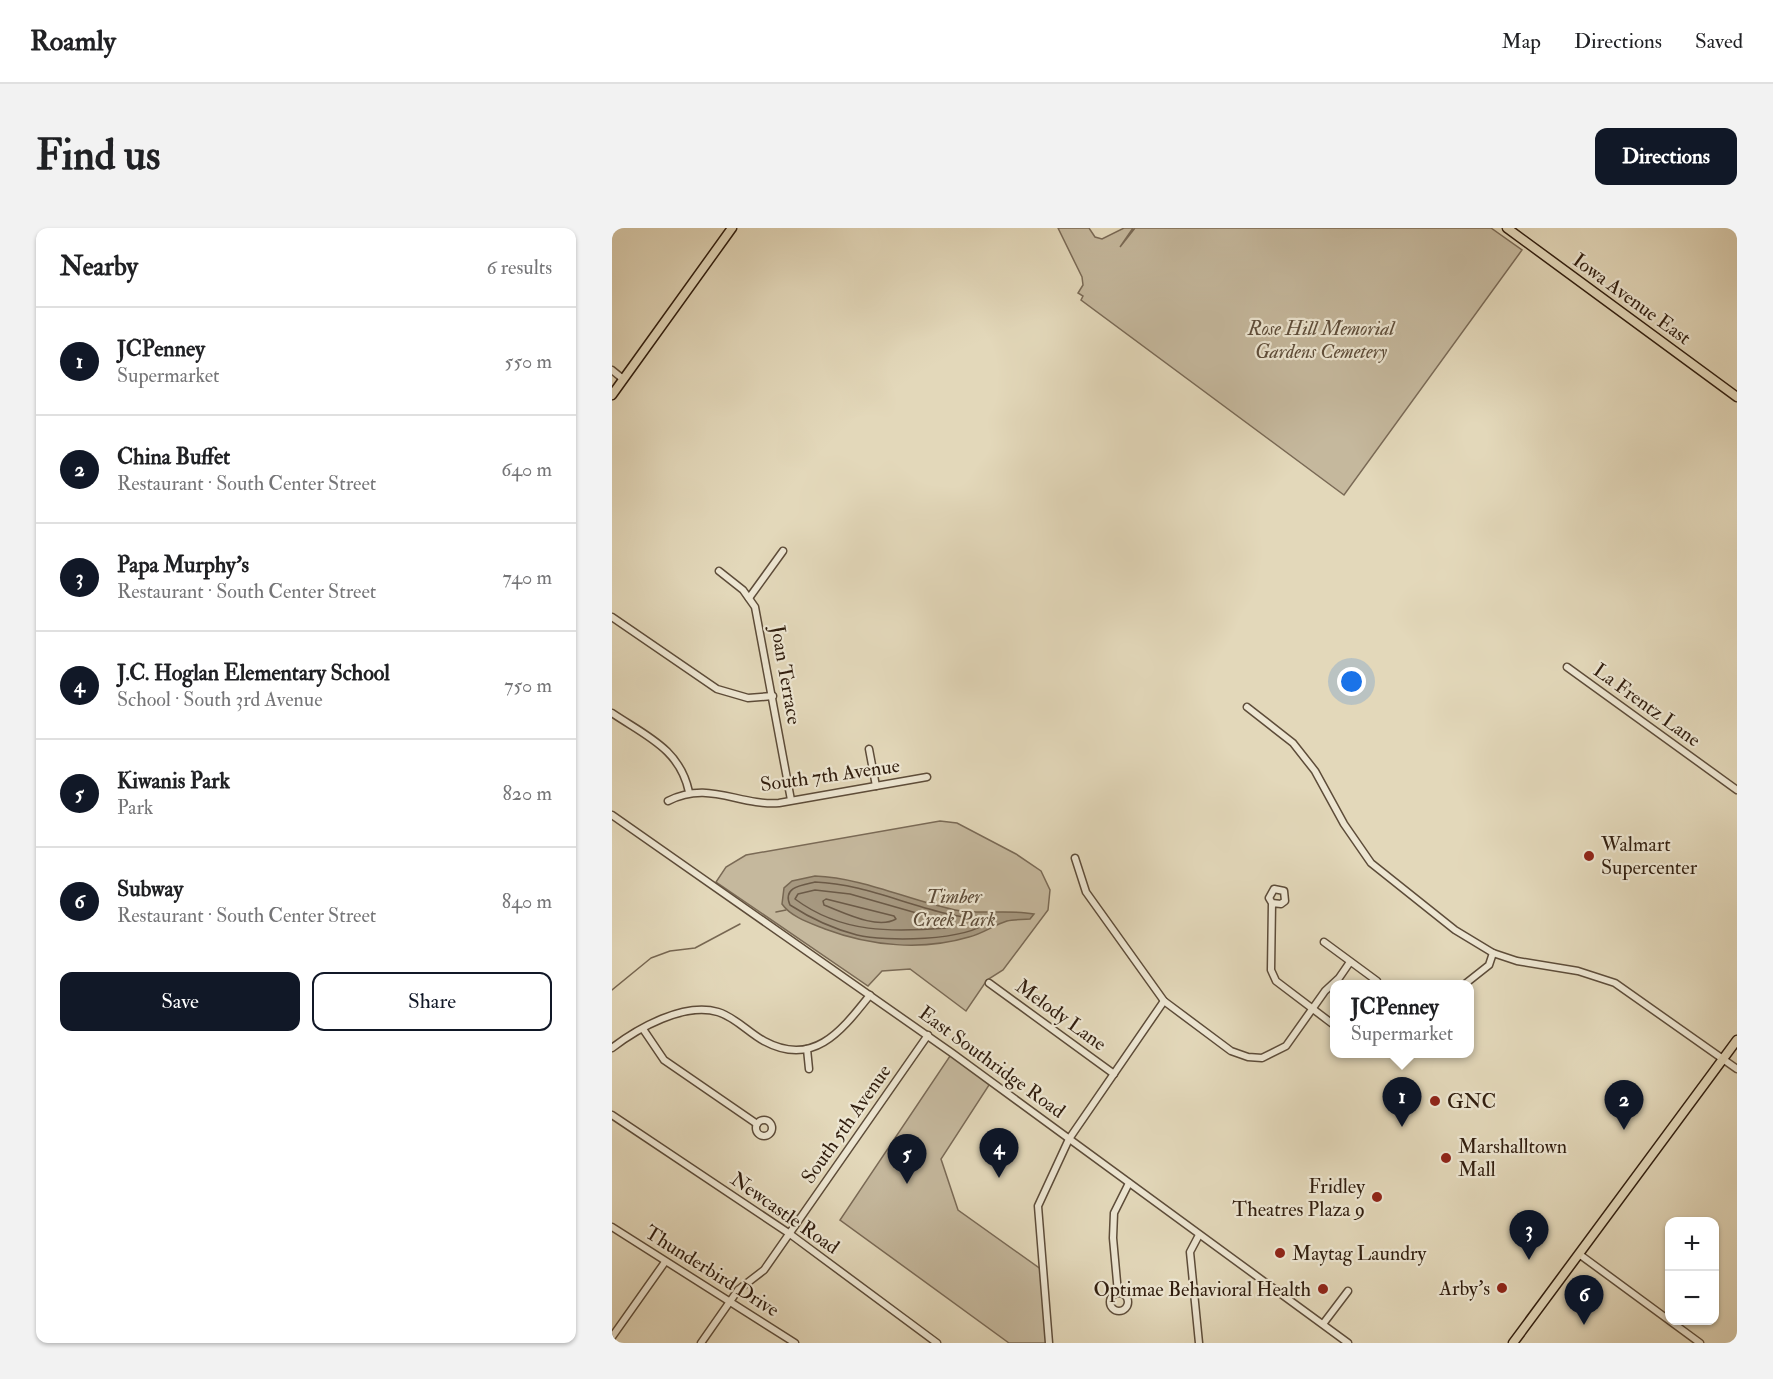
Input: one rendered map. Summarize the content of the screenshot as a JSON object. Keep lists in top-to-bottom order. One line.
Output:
{"streets":{"main road":["Iowa Avenue East"],"street":["Joan Terrace","La Frentz Lane","South 7th Avenue","Melody Lane","East Southridge Road","South 5th Avenue","Newcastle Road","Thunderbird Drive"]},"crossings":[["Joan Terrace","South 7th Avenue"],["East Southridge Road","South 5th Avenue"],["South 5th Avenue","Newcastle Road"],["South 5th Avenue","Thunderbird Drive"]],"parks":["Rose Hill Memorial Gardens Cemetery","Timber Creek Park"],"places":["Walmart Supercenter","GNC","Marshalltown Mall","Fridley Theatres Plaza 9","Maytag Laundry","Arby's","Optimae Behavioral Health"],"page":{"header":"Roamly","nav":["Map","Directions","Saved"],"buttons":["Directions",["Save","Share"]],"title":"Find us","heading":["Nearby","6 results"],"list":[{"mark":"1","name":"JCPenney","note":"Supermarket","value":"550 m"},{"mark":"2","name":"China Buffet","note":"Restaurant · South Center Street","value":"640 m"},{"mark":"3","name":"Papa Murphy's","note":"Restaurant · South Center Street","value":"740 m"},{"mark":"4","name":"J.C. Hoglan Elementary School","note":"School · South 3rd Avenue","value":"750 m"},{"mark":"5","name":"Kiwanis Park","note":"Park","value":"820 m"},{"mark":"6","name":"Subway","note":"Restaurant · South Center Street","value":"840 m"}],"popup":["JCPenney","Supermarket"],"pins":["1","2","4","5","3","6"],"map_buttons":["+","−"]}}
